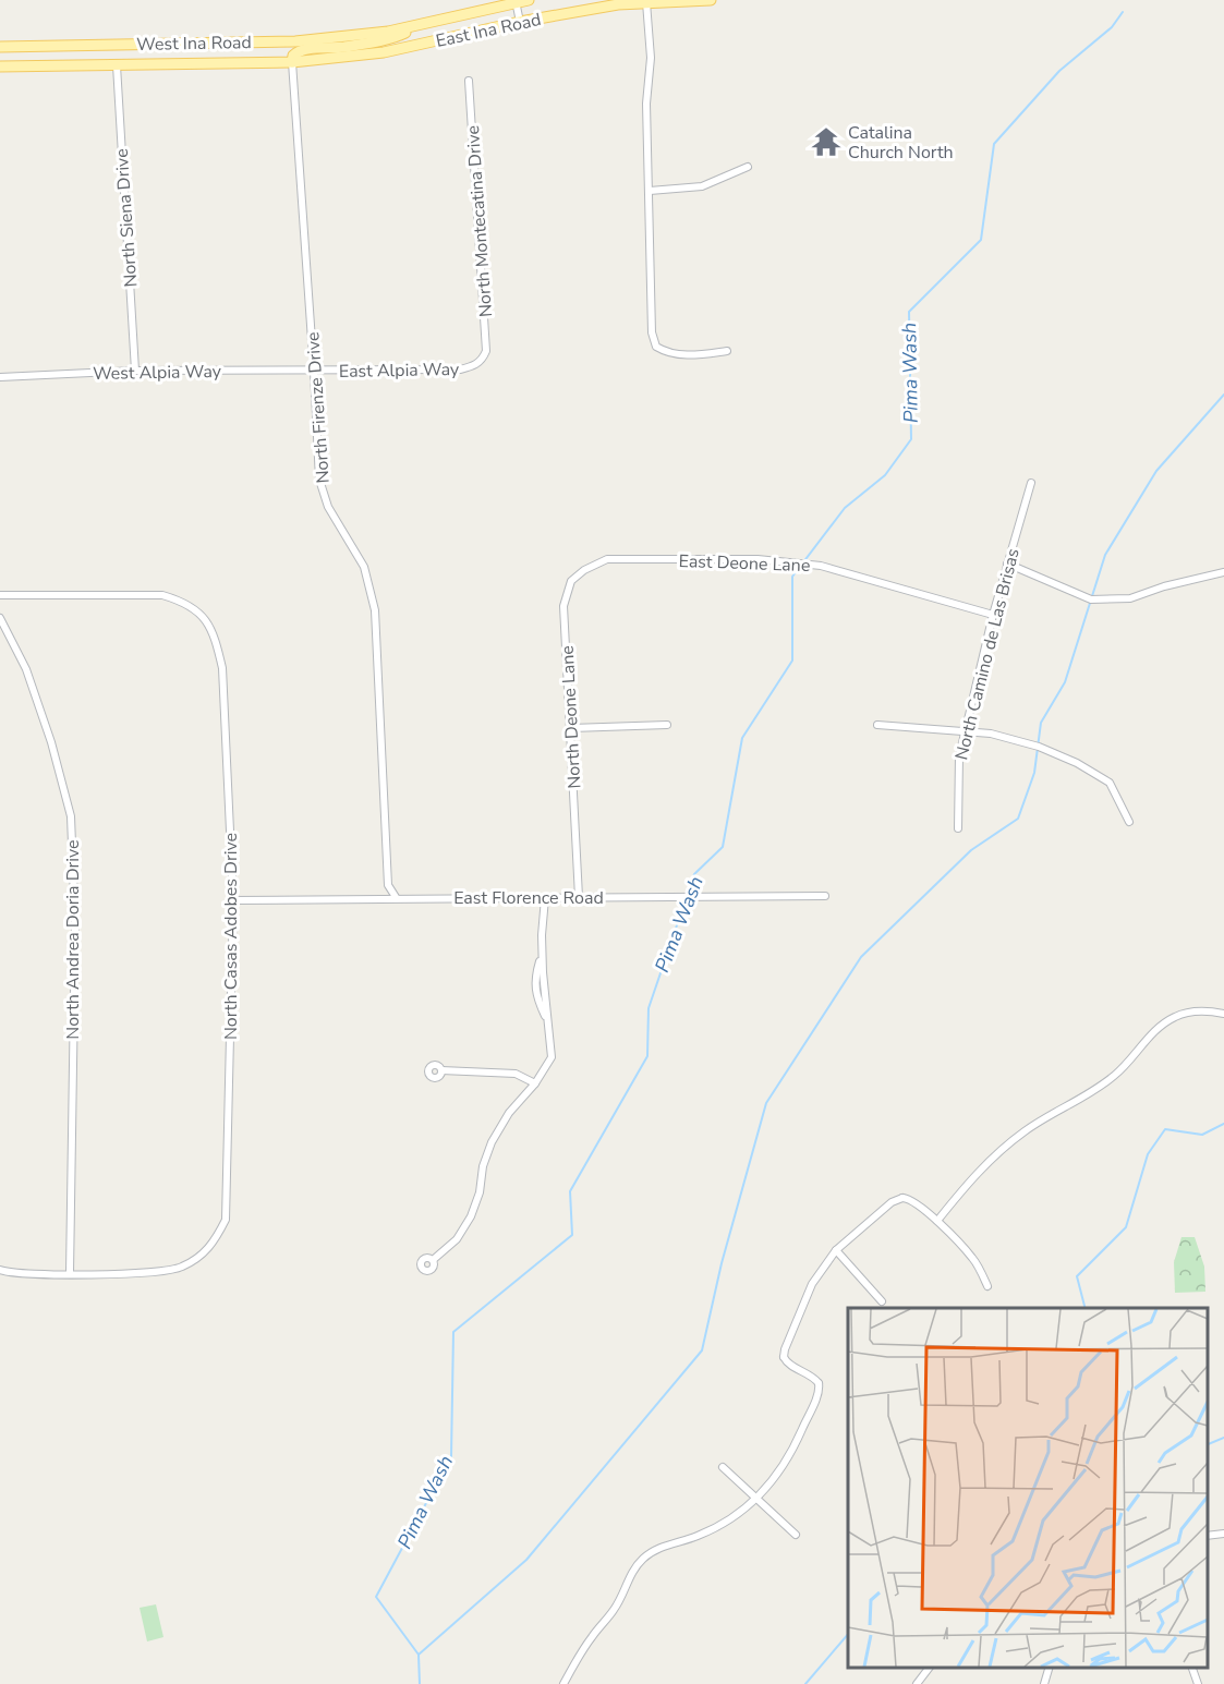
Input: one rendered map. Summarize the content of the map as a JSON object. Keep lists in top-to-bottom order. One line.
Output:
{"streets":{"main road":["East Ina Road","West Ina Road"],"street":["North Siena Drive","North Montecatina Drive","East Alpia Way","West Alpia Way","North Firenze Drive","East Deone Lane","North Camino de Las Brisas","North Deone Lane","East Florence Road","North Casas Adobes Drive","North Andrea Doria Drive"]},"crossings":[["East Ina Road","West Ina Road"],["West Ina Road","North Siena Drive"],["West Ina Road","North Firenze Drive"],["North Siena Drive","West Alpia Way"],["North Montecatina Drive","East Alpia Way"],["East Alpia Way","West Alpia Way"],["East Alpia Way","North Firenze Drive"],["West Alpia Way","North Firenze Drive"],["North Firenze Drive","East Florence Road"],["East Deone Lane","North Camino de Las Brisas"],["East Deone Lane","North Deone Lane"],["North Deone Lane","East Florence Road"],["East Florence Road","North Casas Adobes Drive"],["North Casas Adobes Drive","North Andrea Doria Drive"]],"water":["Pima Wash"],"places":{"temple":["Catalina Church North"]}}
